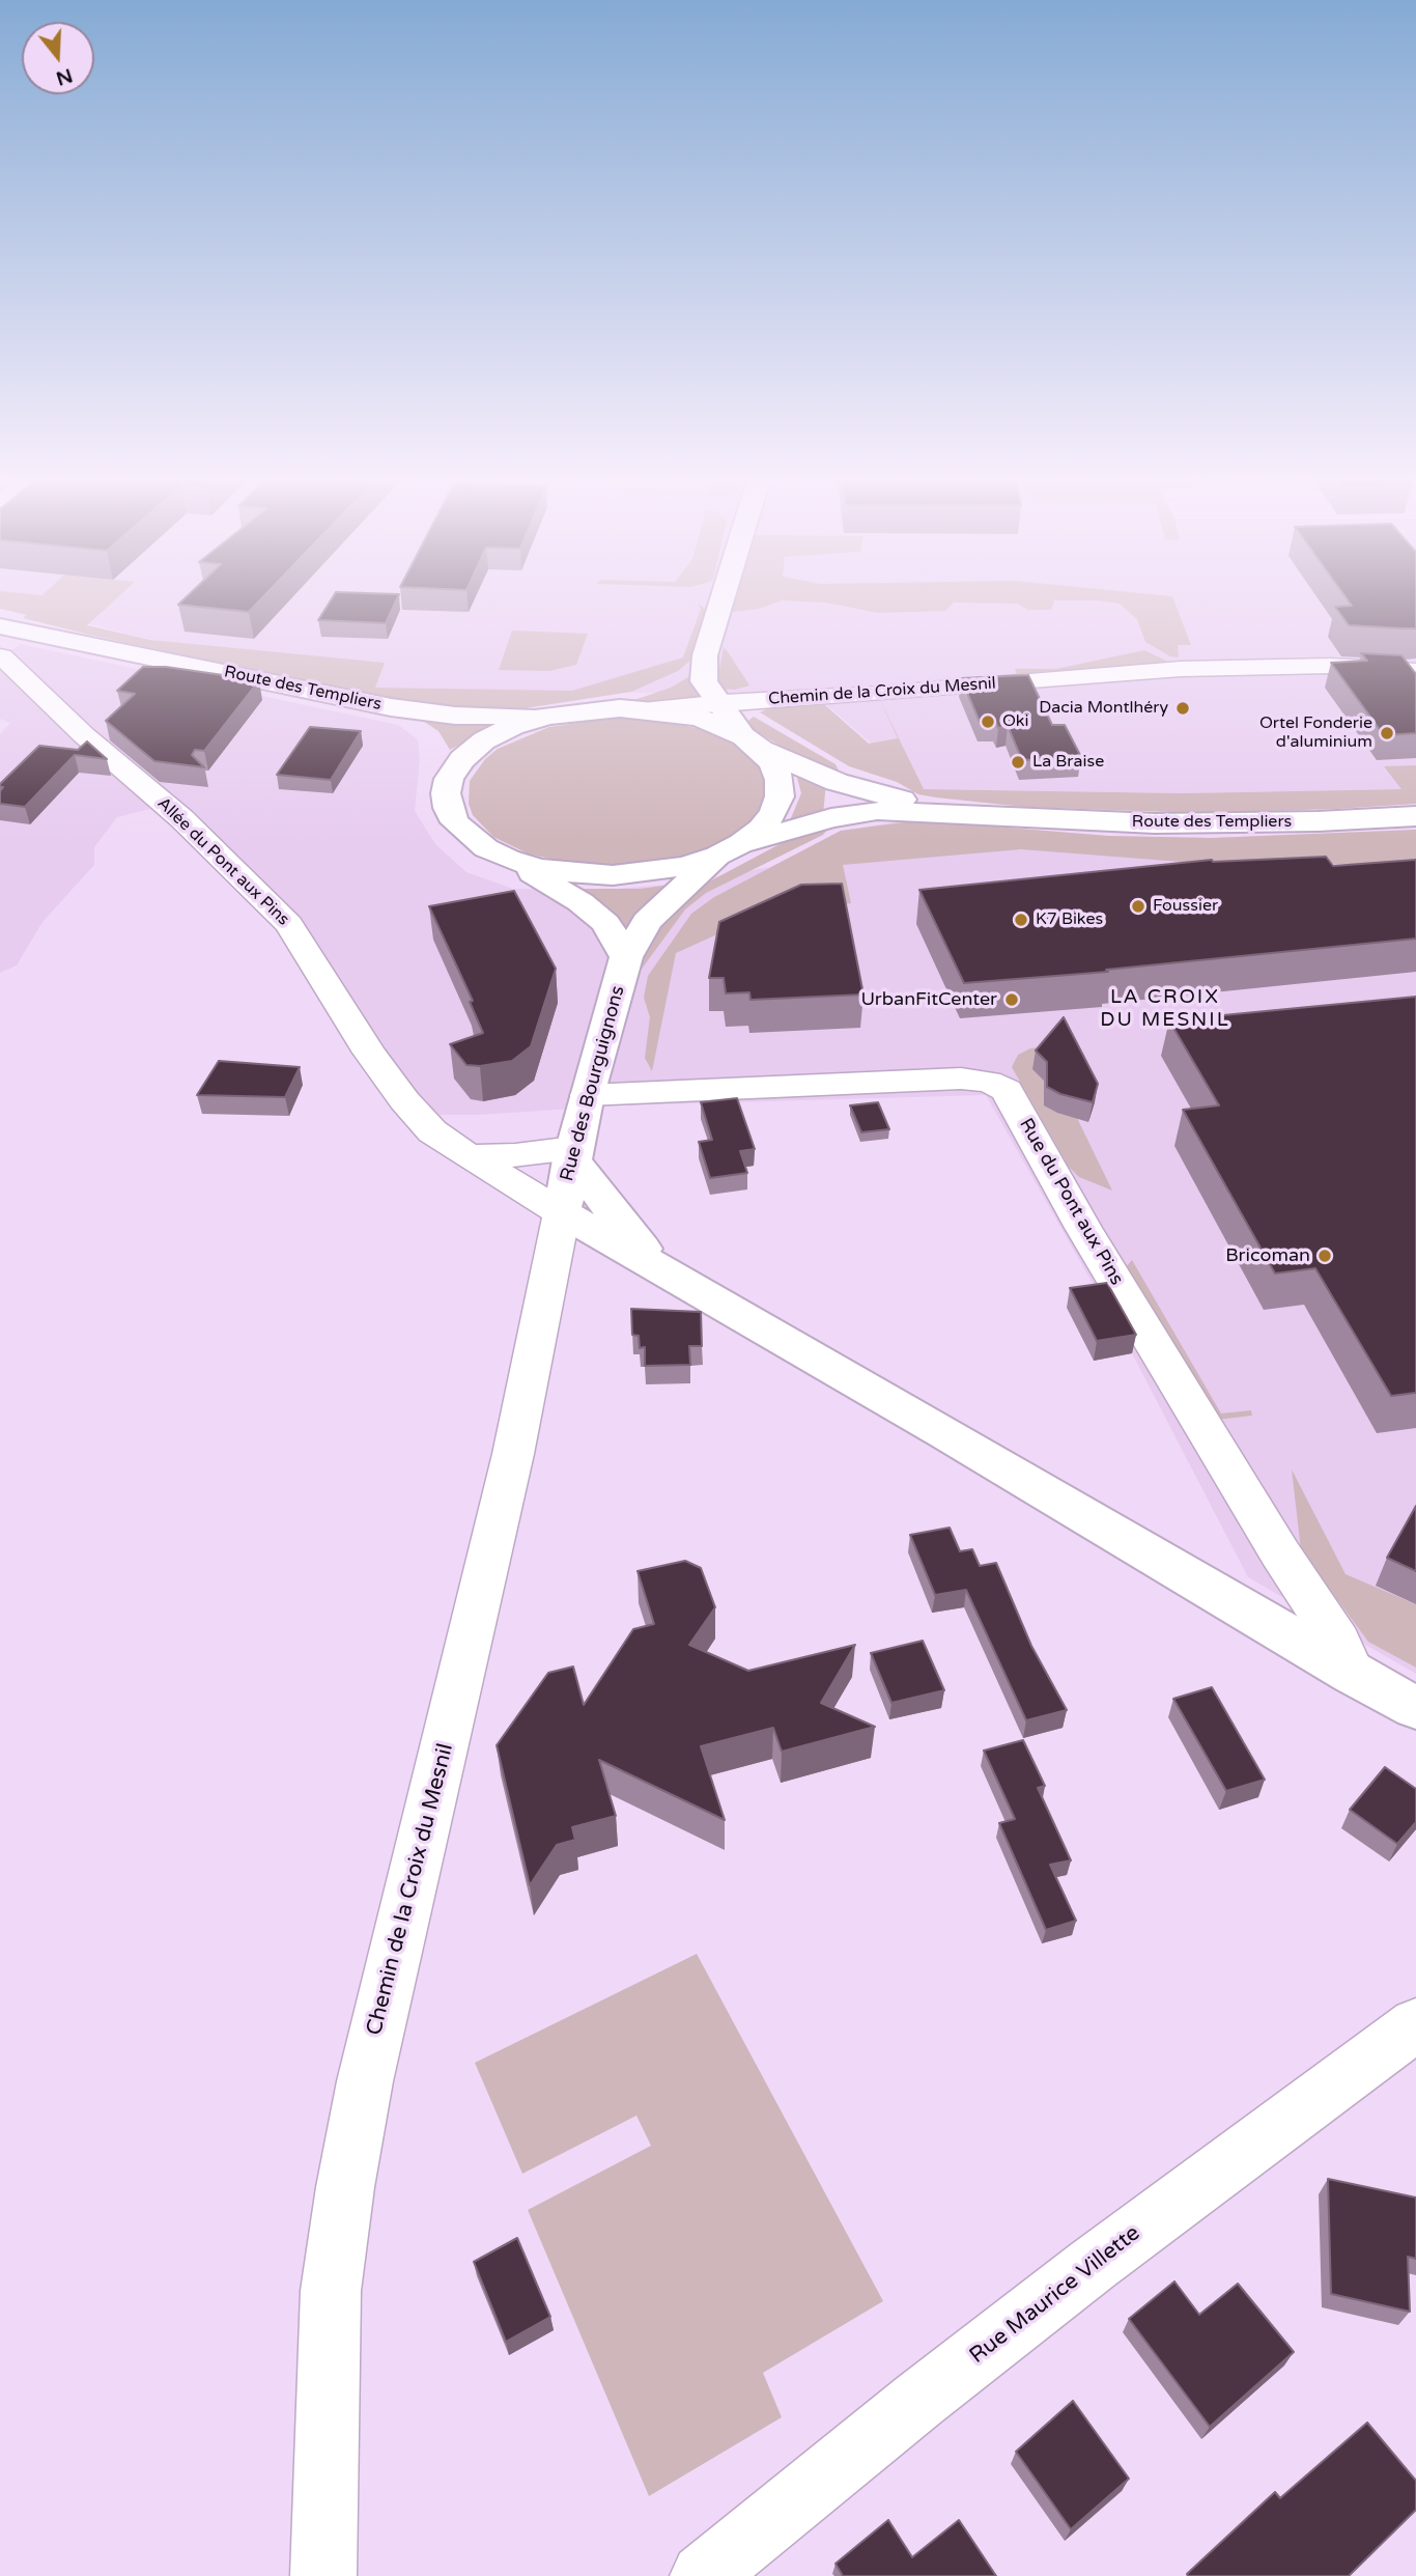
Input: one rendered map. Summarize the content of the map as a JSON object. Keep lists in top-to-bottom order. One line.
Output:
{"streets":{"main road":["Route des Templiers","Rue des Bourguignons"],"street":["Chemin de la Croix du Mesnil","Allée du Pont aux Pins","Rue du Pont aux Pins","Rue Maurice Villette"]},"crossings":[["Route des Templiers","Chemin de la Croix du Mesnil"],["Route des Templiers","Allée du Pont aux Pins"],["Route des Templiers","Rue des Bourguignons"],["Chemin de la Croix du Mesnil","Allée du Pont aux Pins"],["Chemin de la Croix du Mesnil","Rue des Bourguignons"],["Allée du Pont aux Pins","Rue des Bourguignons"],["Rue des Bourguignons","Rue du Pont aux Pins"]],"districts":["LA CROIX DU MESNIL"],"places":["Dacia Montlhéry","Oki","Ortel Fonderie d'aluminium","La Braise","Foussier","K7 Bikes","UrbanFitCenter","Bricoman"],"north":"bottom"}
